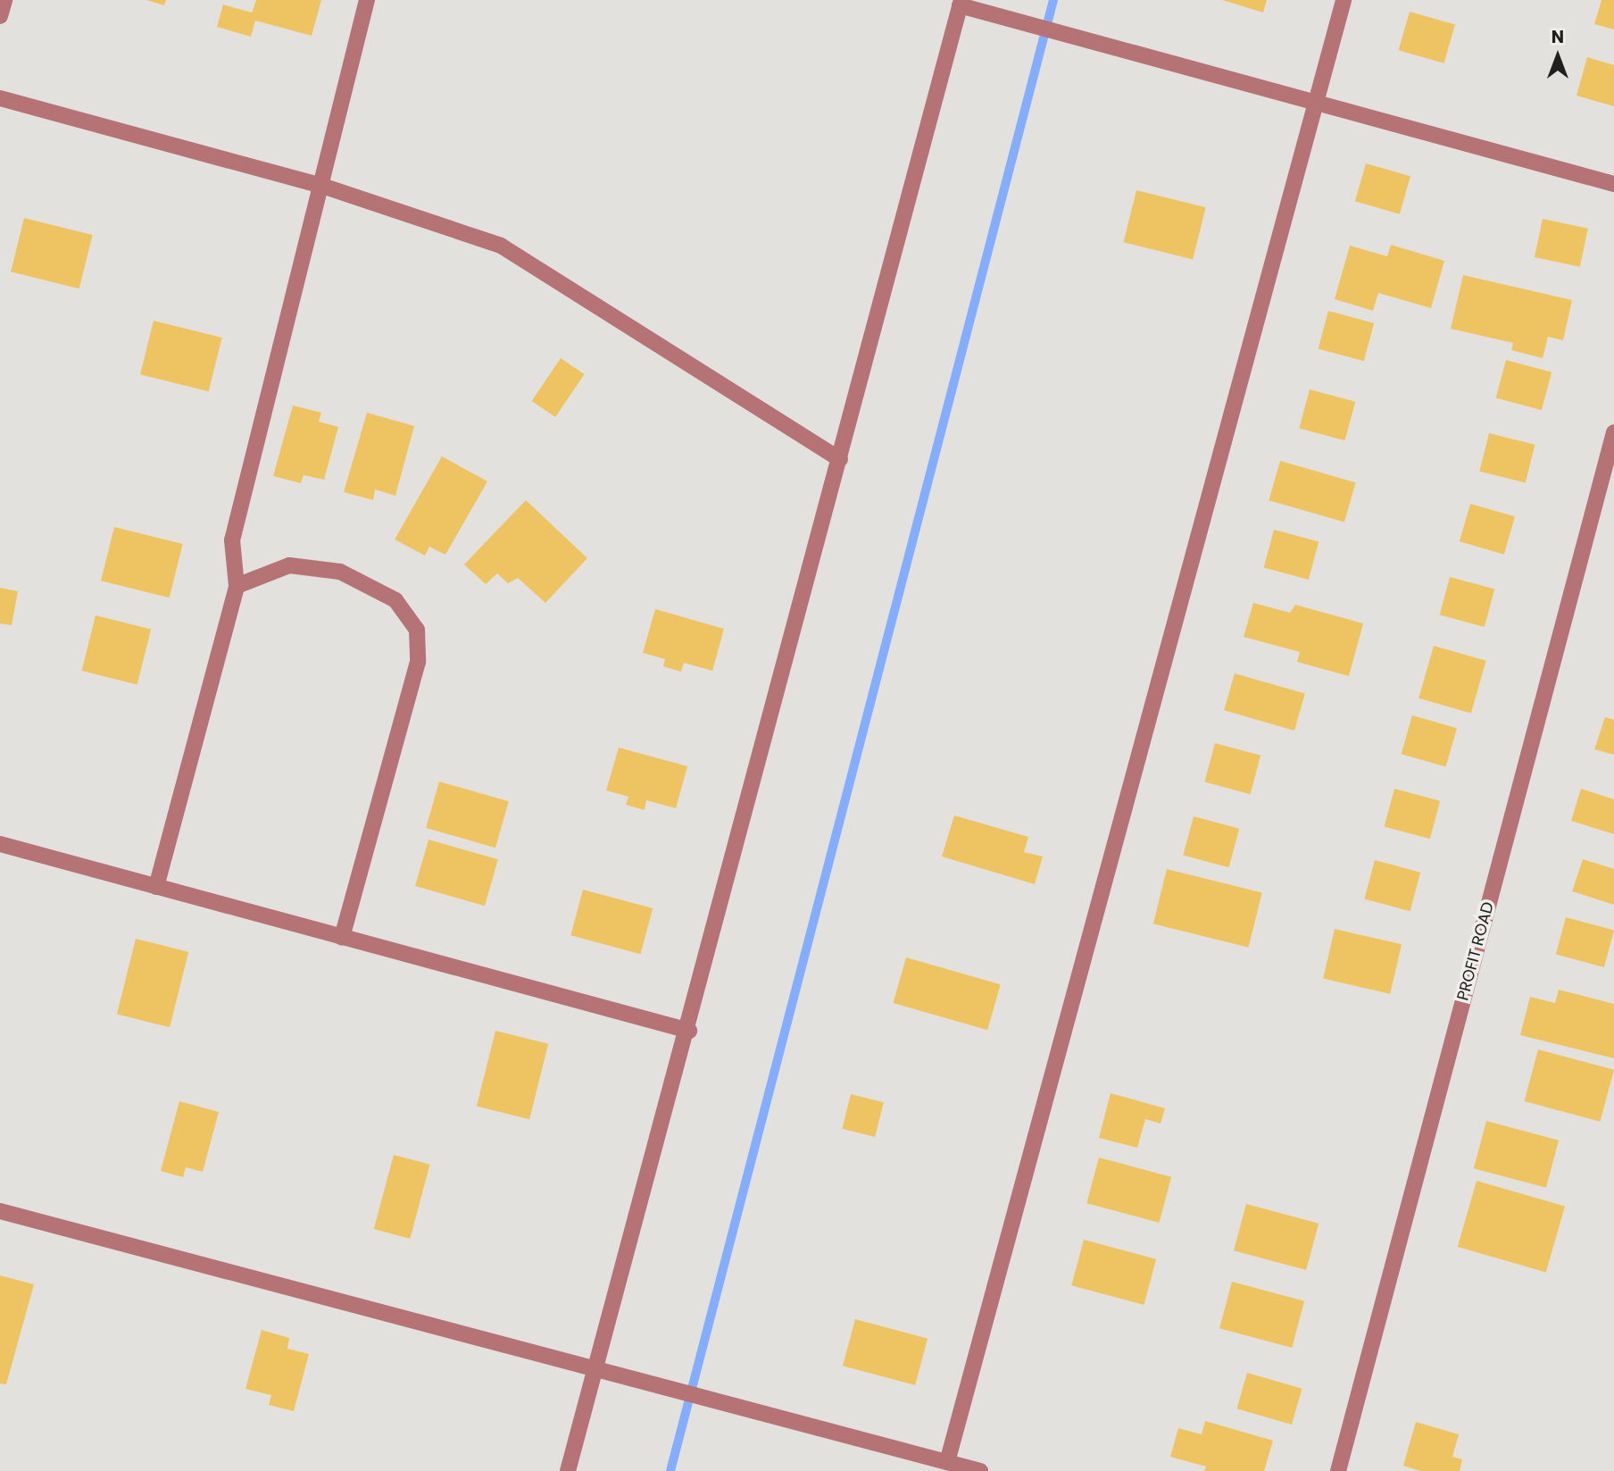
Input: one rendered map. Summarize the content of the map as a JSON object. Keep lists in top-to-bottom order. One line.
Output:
{"streets":{"street":["PROFIT ROAD"]},"north":"top"}
